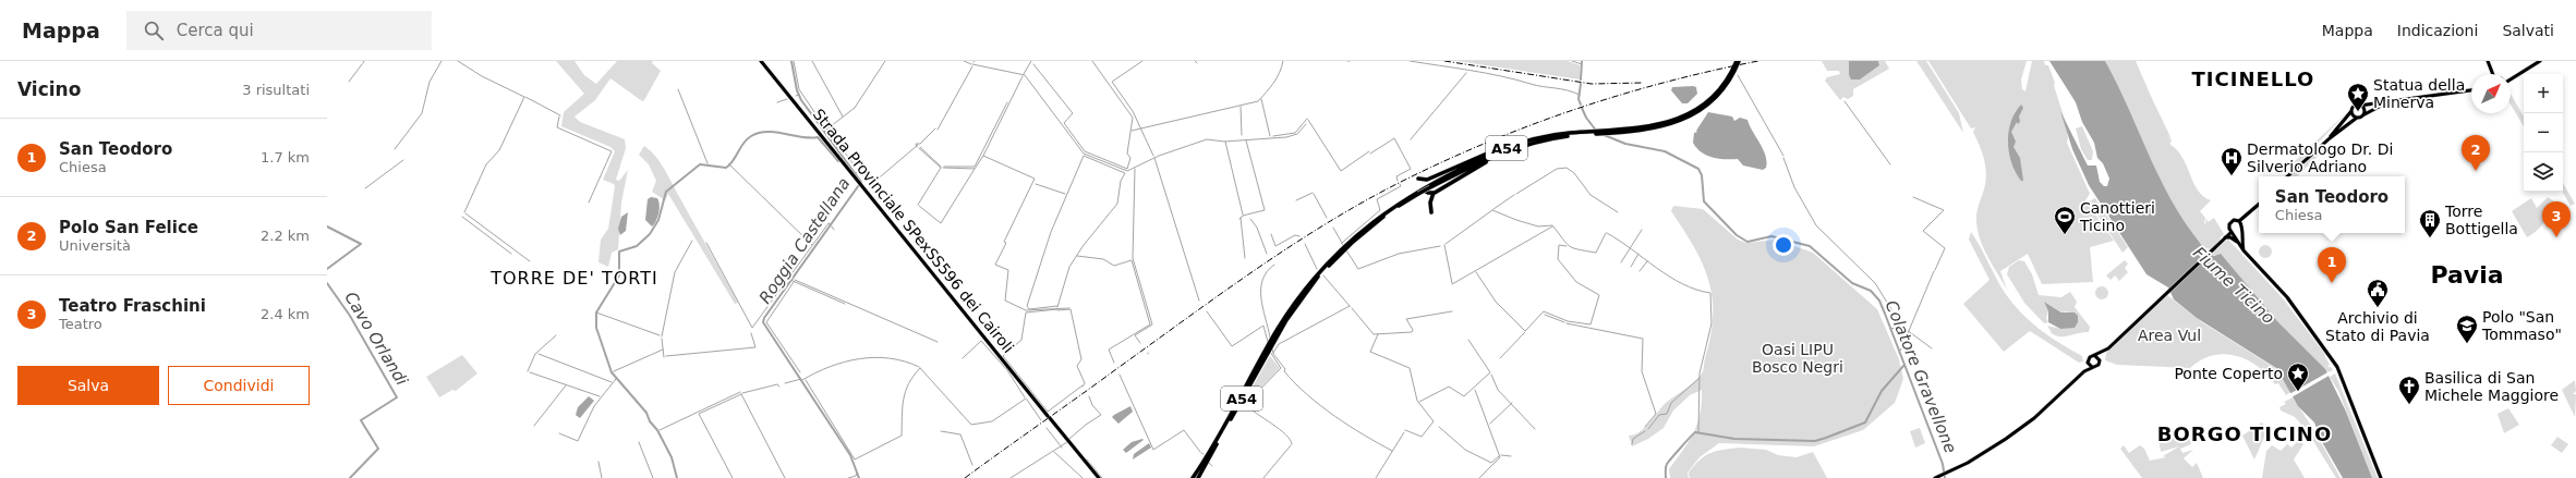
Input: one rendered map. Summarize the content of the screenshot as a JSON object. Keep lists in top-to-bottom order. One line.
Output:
{"streets":{"highway":["A54"],"main road":["Strada Provinciale SPexSS596 dei Cairoli"]},"districts":["TICINELLO","Pavia","TORRE DE' TORTI","BORGO TICINO"],"water":["Roggia Castellana","Fiume Ticino","Cavo Orlandi","Colatore Gravellone"],"parks":["Area Vul","Oasi LIPU Bosco Negri"],"places":{"place":["Statua della Minerva","Ponte Coperto"],"hospital":["Dermatologo Dr. Di Silverio Adriano"],"sports":["Canottieri Ticino"],"building":["Torre Bottigella"],"public building":["Archivio di Stato di Pavia"],"school or university":["Polo \"San Tommaso\""],"church":["Basilica di San Michele Maggiore"]},"north":"top right","page":{"header":"Mappa","search":"Cerca qui","nav":["Mappa","Indicazioni","Salvati"],"heading":["Vicino","3 risultati"],"map_buttons":["+","−"],"list":[{"mark":"1","name":"San Teodoro","note":"Chiesa","value":"1.7 km"},{"mark":"2","name":"Polo San Felice","note":"Università","value":"2.2 km"},{"mark":"3","name":"Teatro Fraschini","note":"Teatro","value":"2.4 km"}],"pins":["2","3","1"],"popup":["San Teodoro","Chiesa"],"buttons":["Salva","Condividi"]}}
